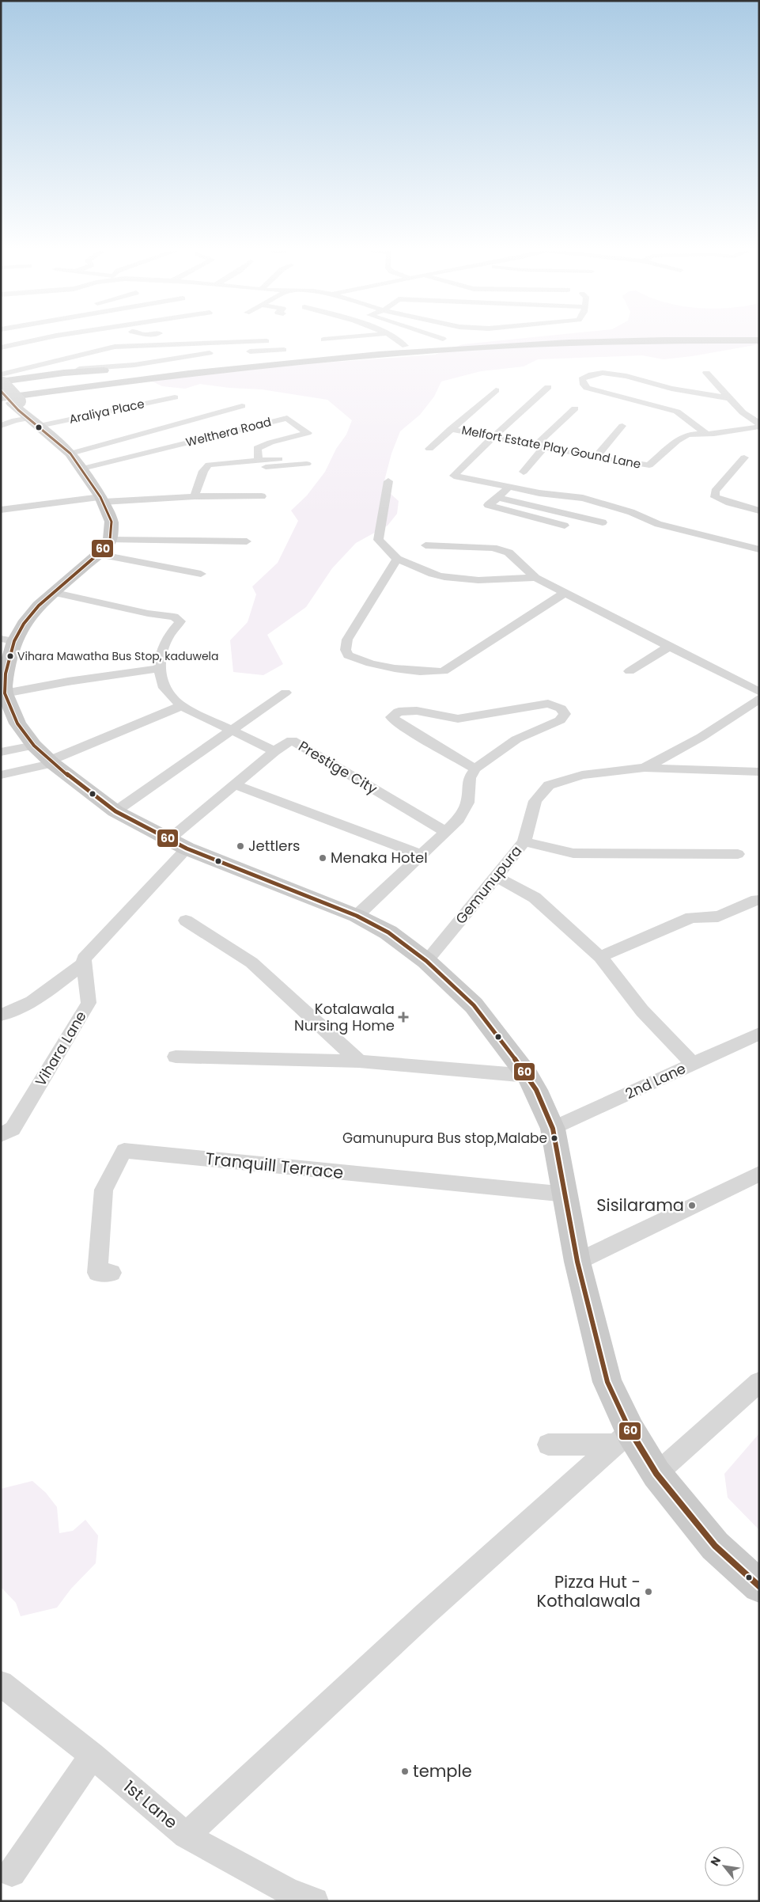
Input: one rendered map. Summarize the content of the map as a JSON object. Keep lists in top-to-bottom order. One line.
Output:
{"streets":{"street":["Araliya Place","Welthera Road","Melfort Estate Play Gound Lane","Prestige City","Gemunupura","Vihara Lane","2nd Lane","Tranquill Terrace","1st Lane"]},"places":{"other":["Vihara Mawatha Bus Stop, kaduwela","Jettlers","Menaka Hotel","Gamunupura Bus stop,Malabe","Sisilarama","Pizza Hut - Kothalawala","temple"],"health":["Kotalawala Nursing Home"]},"lines":["transit line 60"],"north":"top left"}
